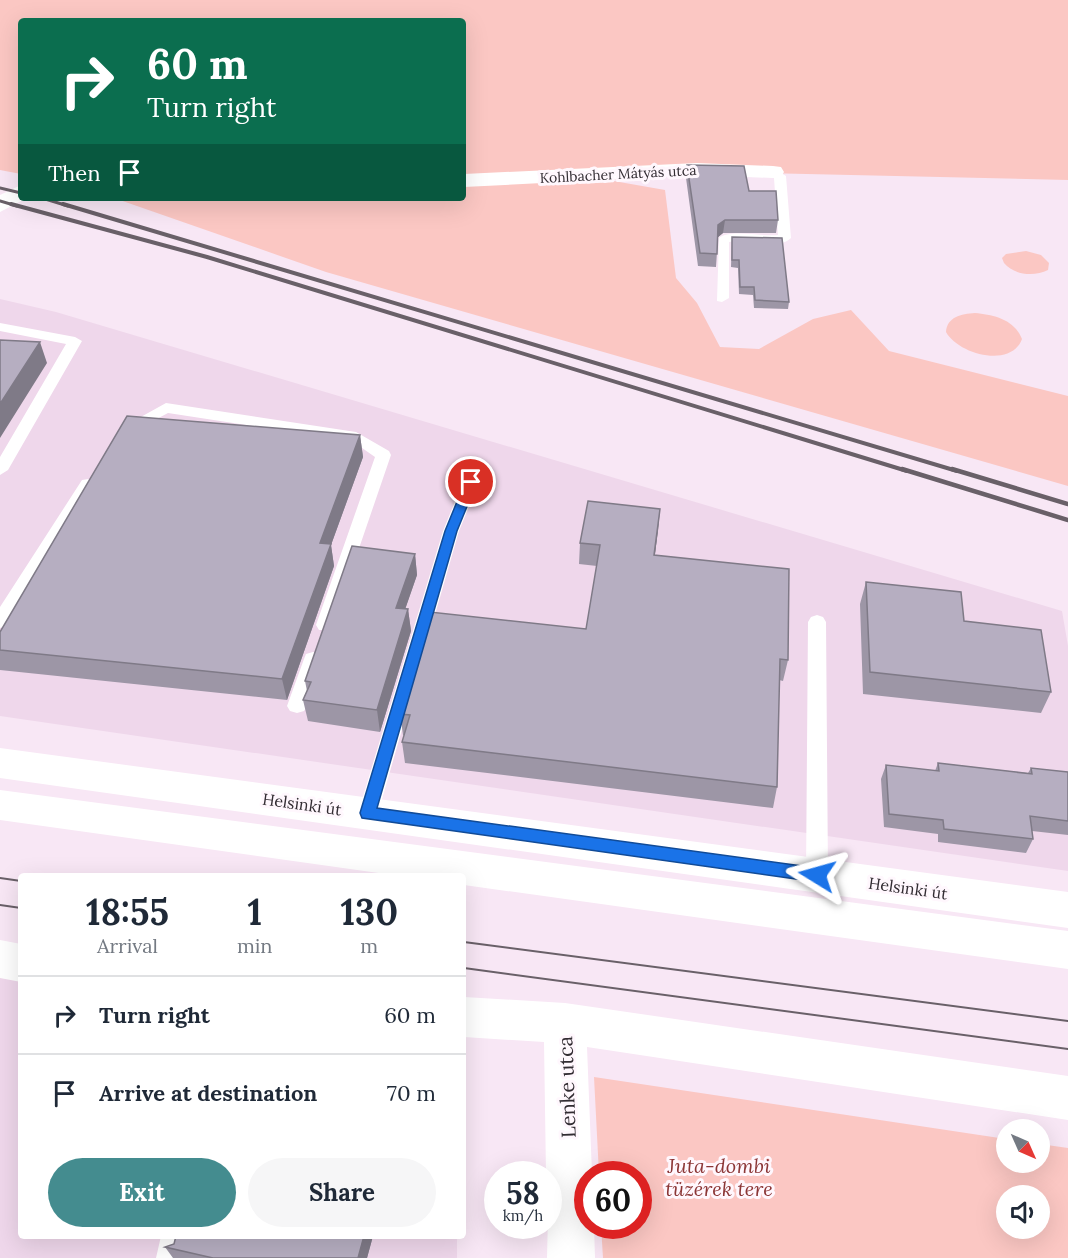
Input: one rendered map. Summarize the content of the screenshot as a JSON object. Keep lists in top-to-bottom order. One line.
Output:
{"streets":{"main road":["Kohlbacher Mátyás utca","Helsinki út","Lenke utca"]},"parks":["Juta-dombi tüzérek tere"],"north":"bottom right","page":{"turn":["60 m","Turn right"],"then":"Then","eta":["18:55","Arrival","1","min","130","m"],"list":[{"name":"Turn right","value":"60 m"},{"name":"Arrive at destination","value":"70 m"}],"buttons":["Exit","Share"],"speed":"58 km/h","limit":"60"}}
